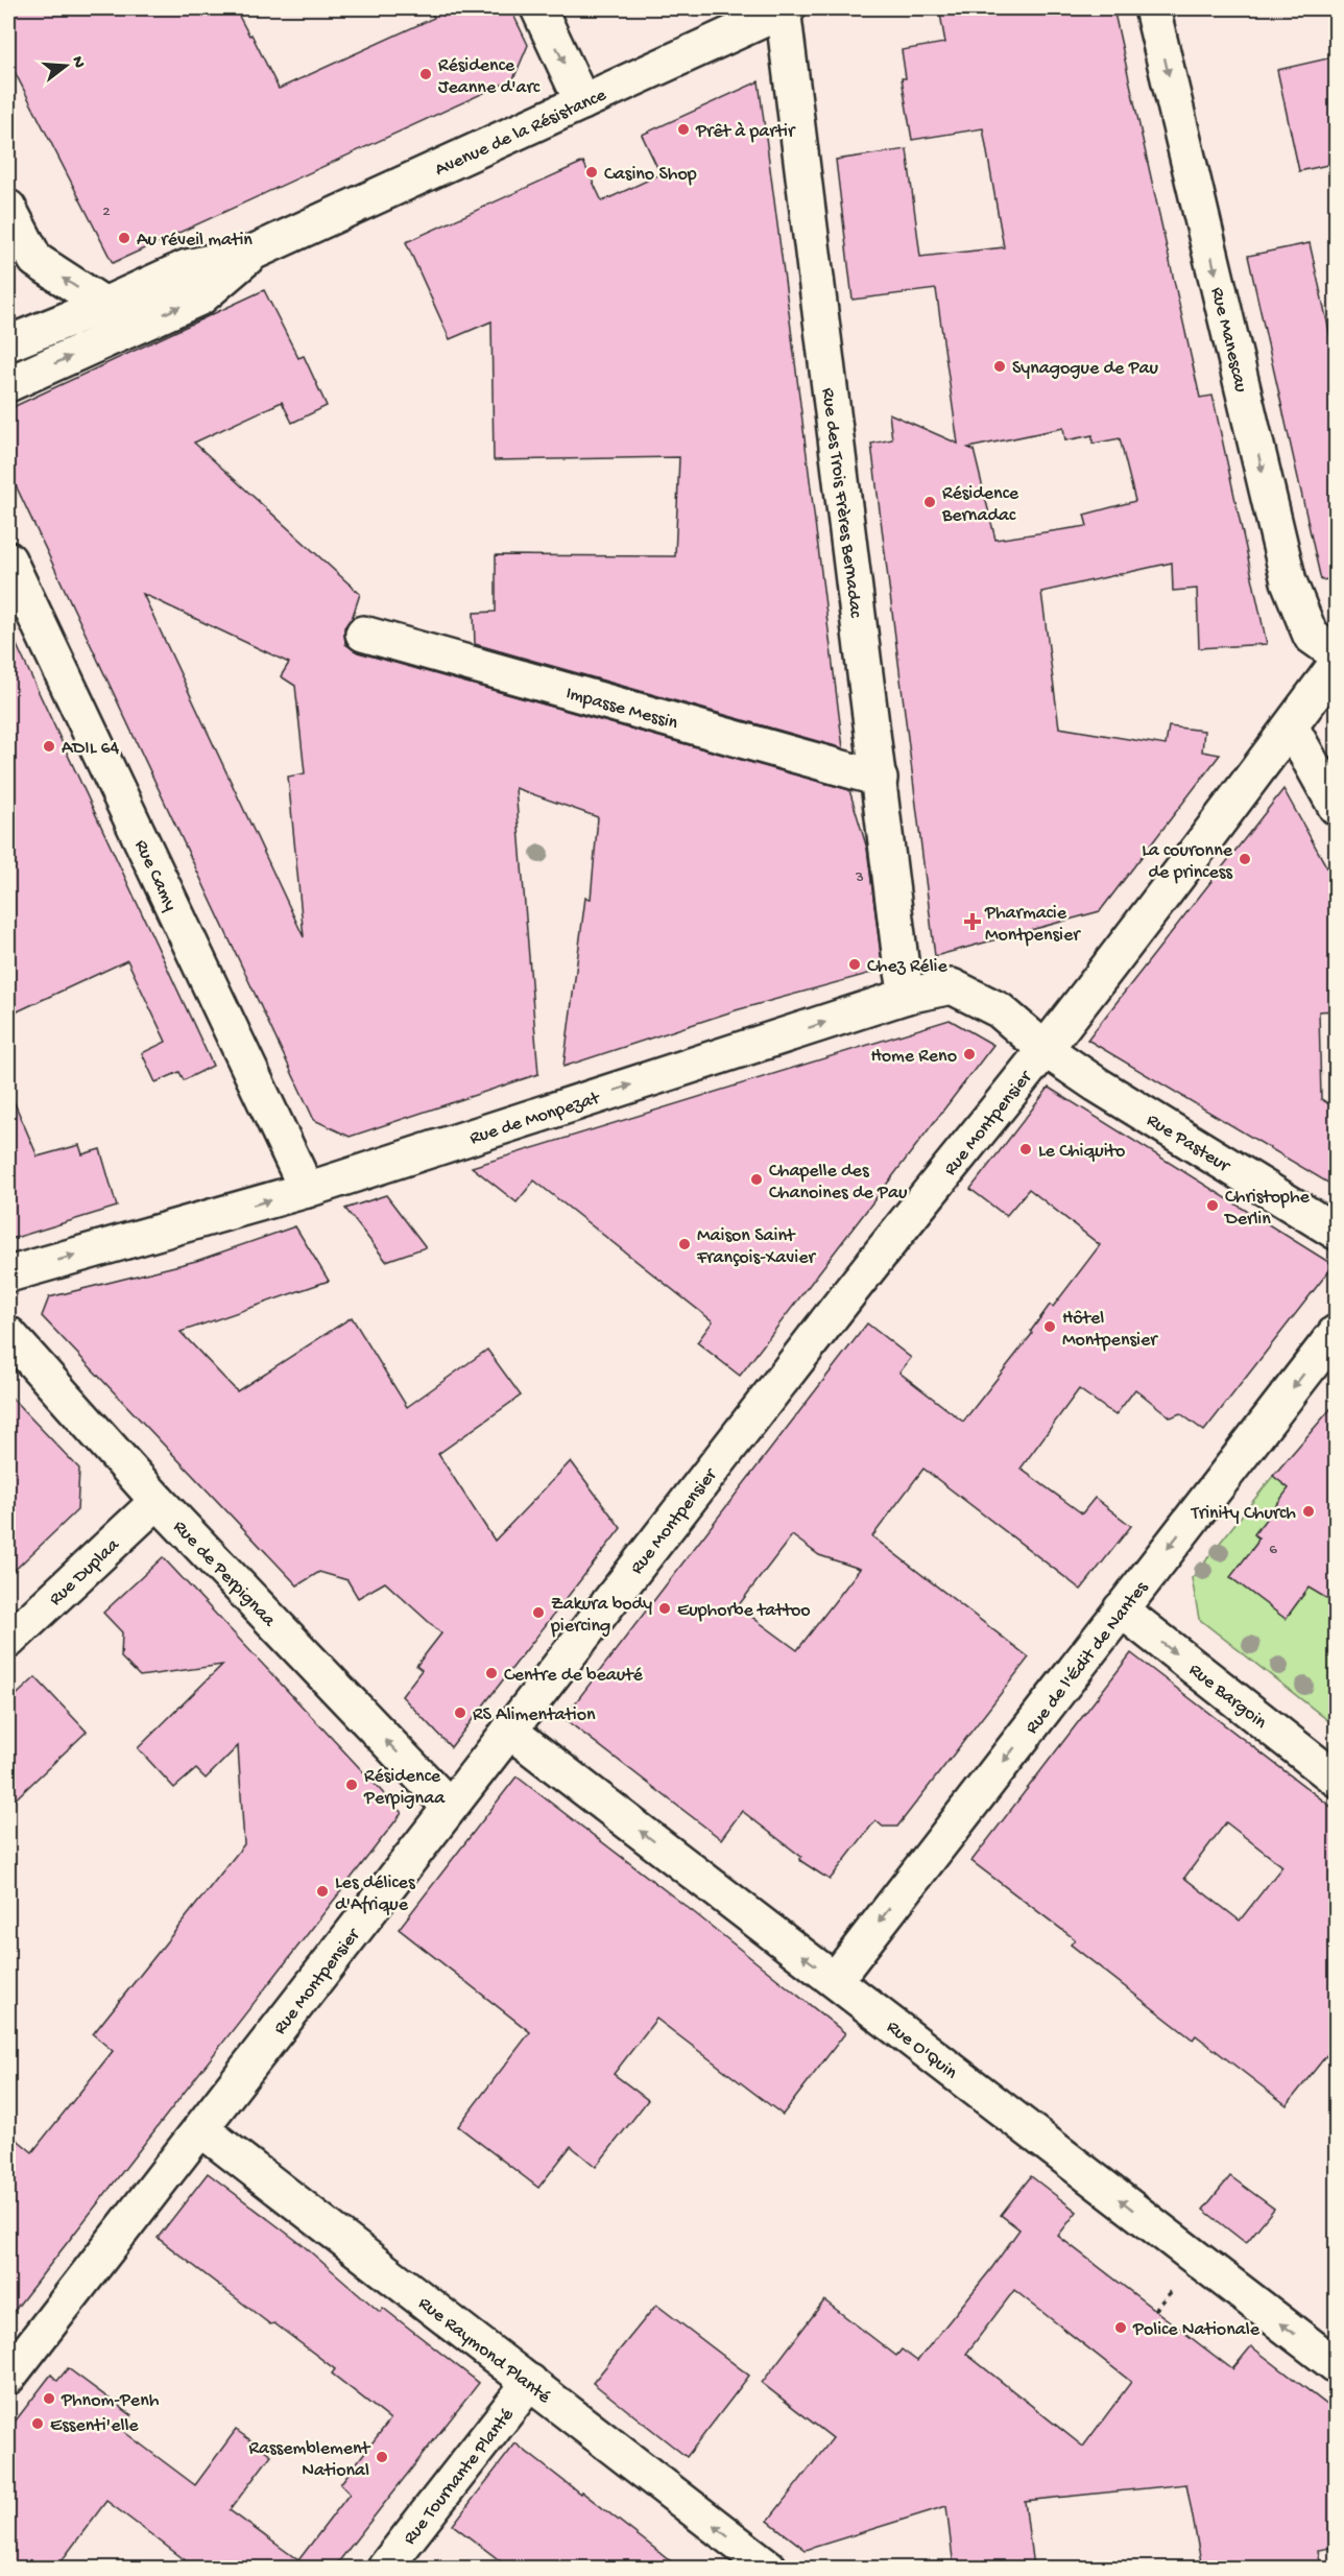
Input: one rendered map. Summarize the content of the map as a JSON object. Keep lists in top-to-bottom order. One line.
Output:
{"streets":{"street":["Avenue de la Résistance","Rue Manescau","Rue des Trois Frères Bernadac","Impasse Messin","Rue Camy","Rue de Monpezat","Rue Montpensier","Rue Pasteur","Rue Duplaa","Rue de Perpignaa","Rue de l'Édit de Nantes","Rue Bargoin","Rue O'Quin","Rue Raymond Planté","Rue Tournante Planté"]},"crossings":[["Avenue de la Résistance","Rue des Trois Frères Bernadac"],["Rue des Trois Frères Bernadac","Impasse Messin"],["Rue des Trois Frères Bernadac","Rue de Monpezat"],["Rue Camy","Rue de Monpezat"],["Rue de Monpezat","Rue Montpensier"],["Rue de Monpezat","Rue Pasteur"],["Rue Montpensier","Rue Pasteur"],["Rue Montpensier","Rue de Perpignaa"],["Rue Montpensier","Rue O'Quin"],["Rue Montpensier","Rue Raymond Planté"],["Rue Duplaa","Rue de Perpignaa"],["Rue de l'Édit de Nantes","Rue Bargoin"],["Rue de l'Édit de Nantes","Rue O'Quin"],["Rue Raymond Planté","Rue Tournante Planté"]],"one_way":["Rue Manescau","Rue de Monpezat","Rue de Perpignaa","Rue de l'Édit de Nantes","Rue Bargoin","Rue O'Quin","Rue Raymond Planté"],"places":{"other":["Résidence Jeanne d'arc","Prêt à partir","Casino Shop","Au réveil matin","Synagogue de Pau","Résidence Bernadac","ADIL 64","La couronne de princess","Chez Rélie","Home Reno","Le Chiquito","Chapelle des Chanoines de Pau","Christophe Derlin","Maison Saint François-Xavier","Hôtel Montpensier","Trinity Church","Euphorbe tattoo","Zakura body piercing","Centre de beauté","RS Alimentation","Résidence Perpignaa","Les délices d'Afrique","Police Nationale","Phnom-Penh","Essenti'elle","Rassemblement National"],"health":["Pharmacie Montpensier"]},"house_numbers":["2","3","6"],"north":"right"}
